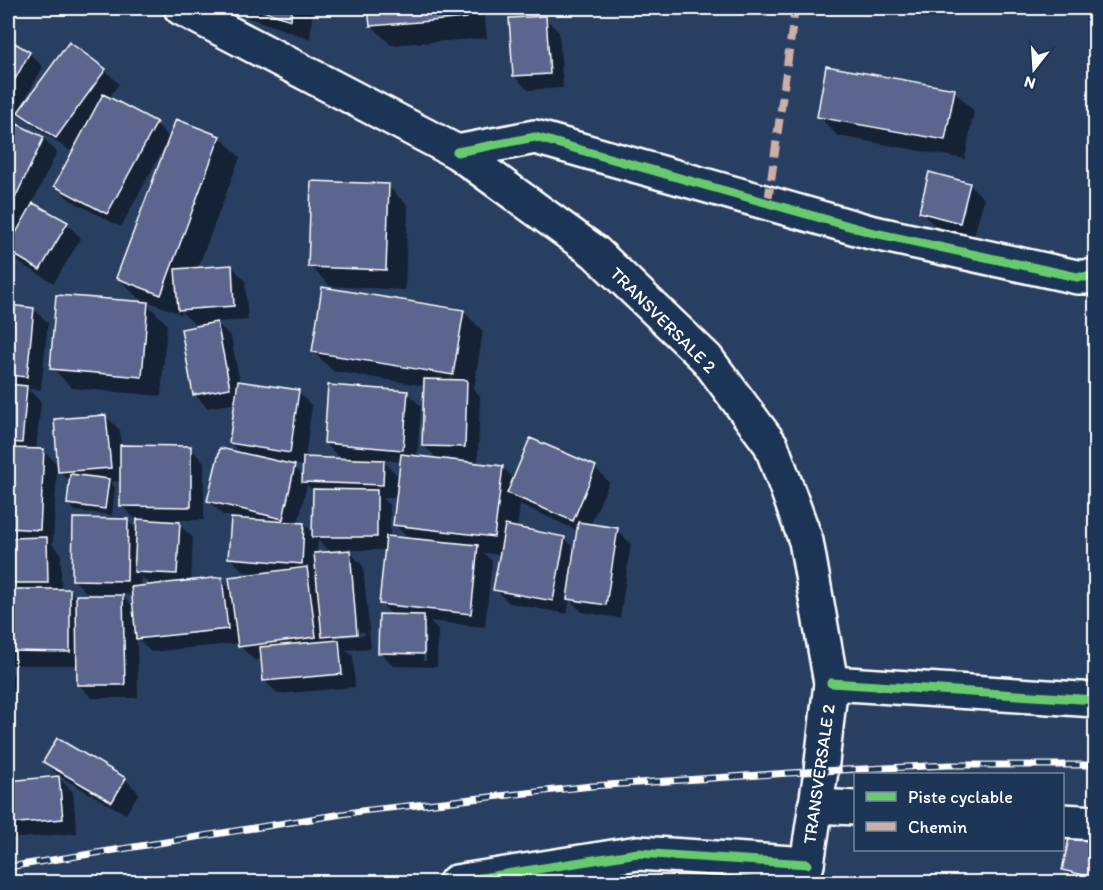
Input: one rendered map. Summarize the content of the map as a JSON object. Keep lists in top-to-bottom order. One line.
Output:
{"streets":{"street":["TRANSVERSALE 2"]},"legend":["Piste cyclable","Chemin"],"north":"bottom"}
